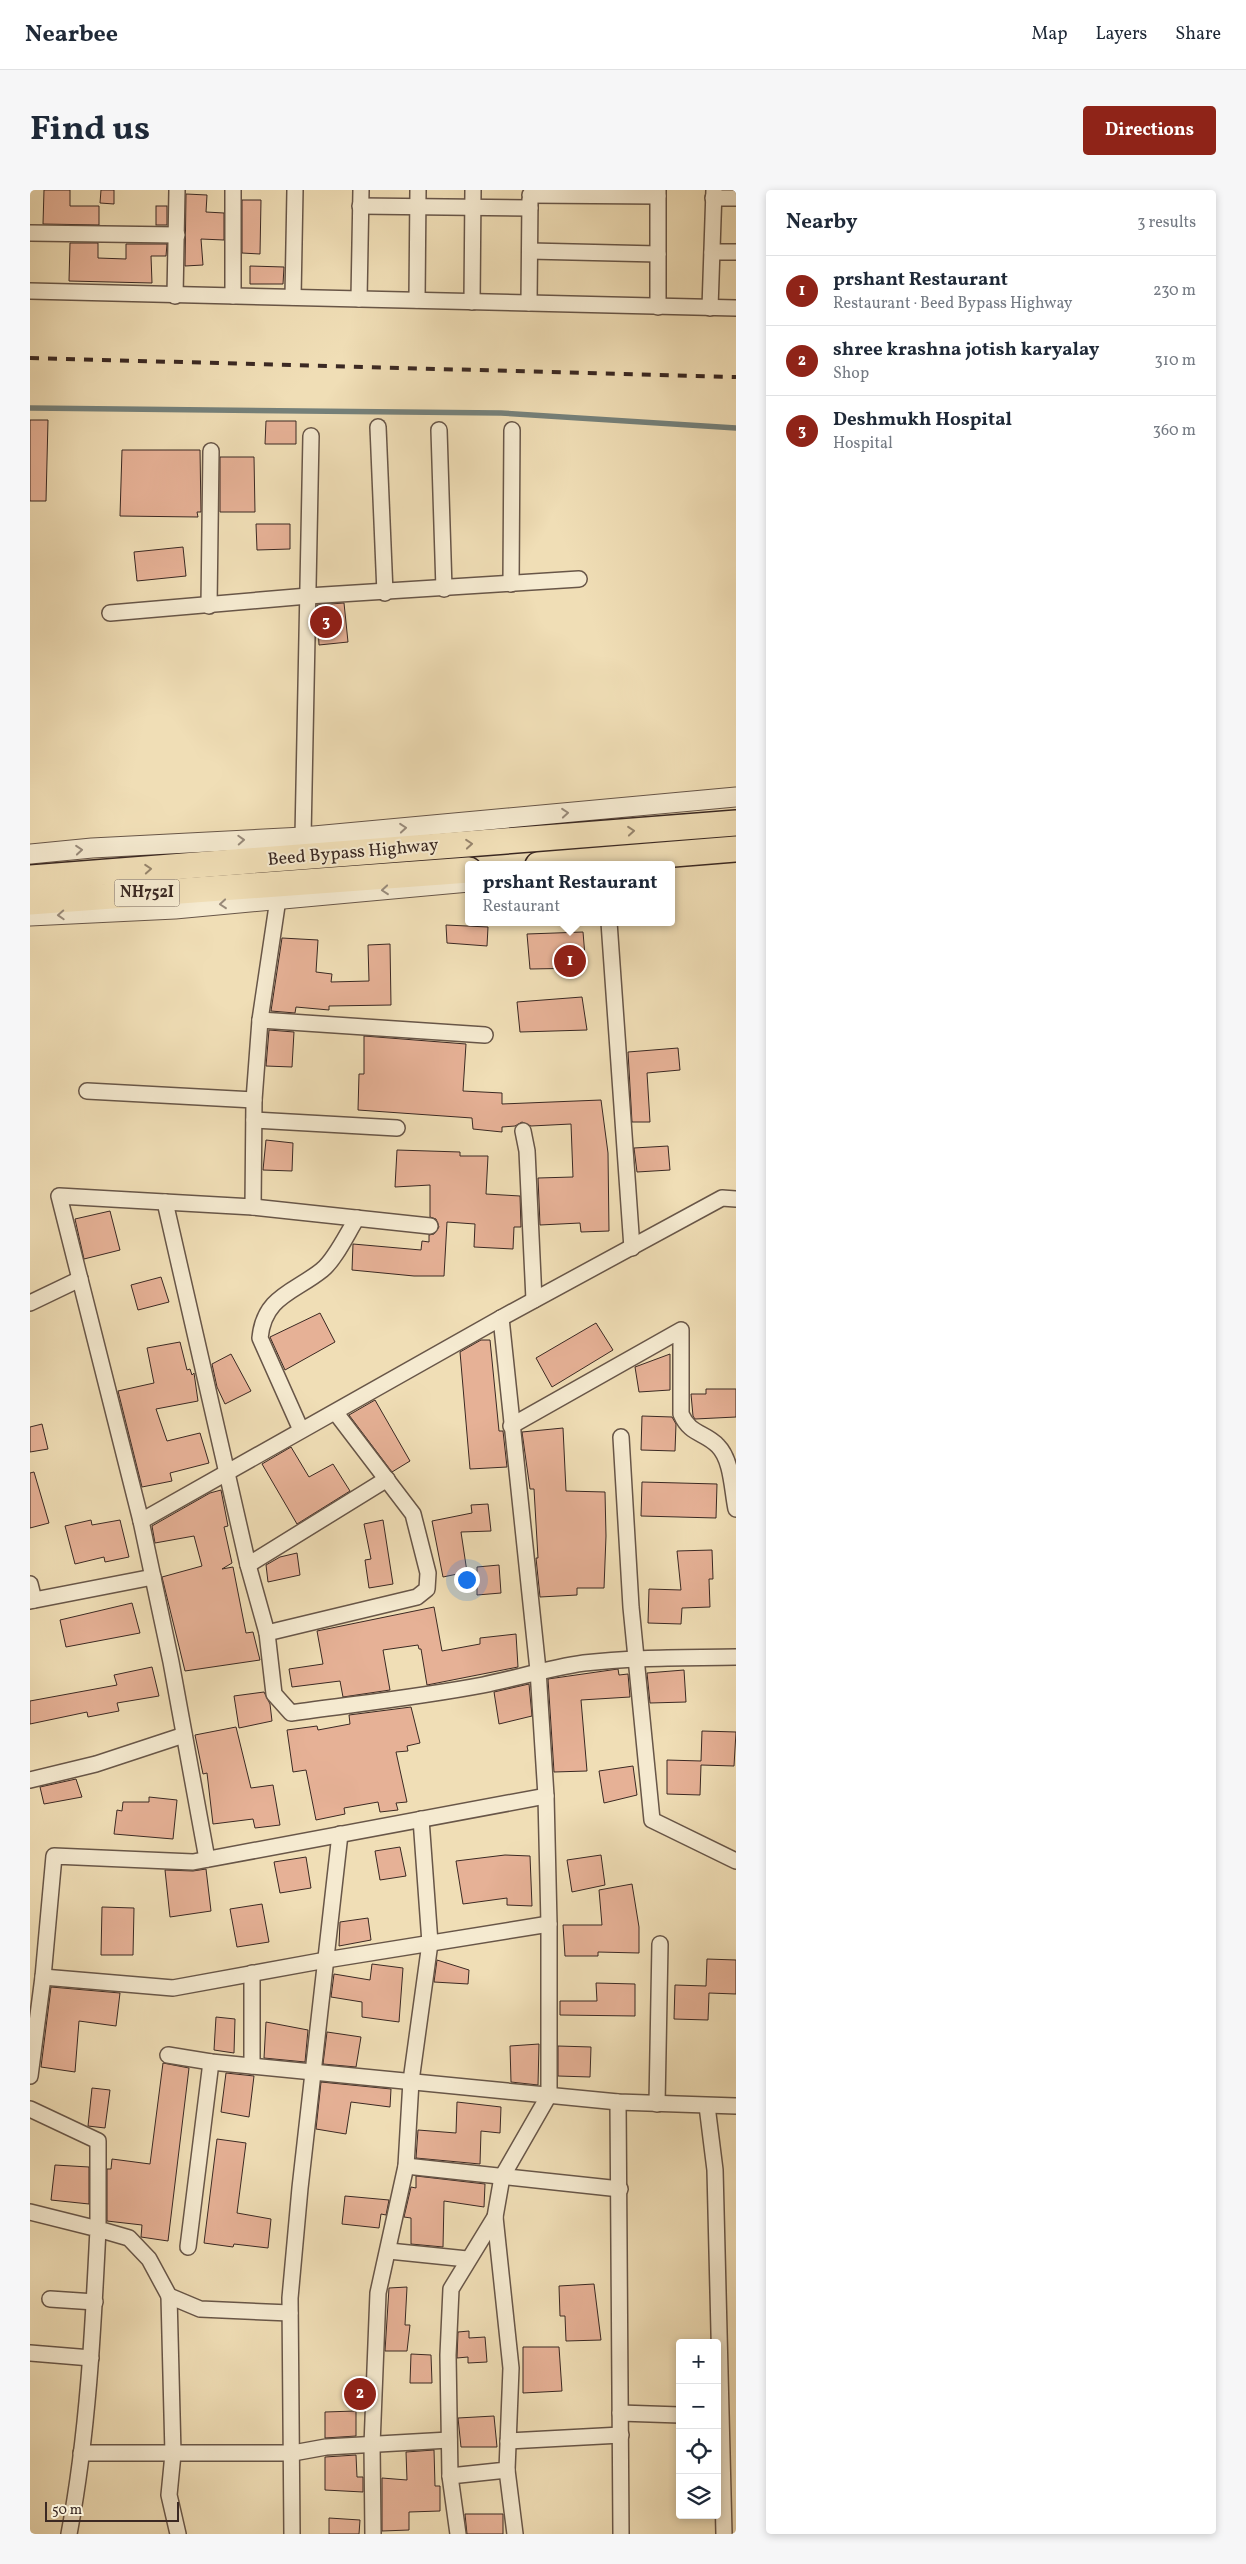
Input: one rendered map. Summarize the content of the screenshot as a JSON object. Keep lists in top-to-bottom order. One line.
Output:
{"streets":{"highway":["Beed Bypass Highway","NH752I"]},"scale_bar":"50 m","page":{"header":"Nearbee","nav":["Map","Layers","Share"],"title":"Find us","buttons":"Directions","heading":["Nearby","3 results"],"list":[{"mark":"1","name":"prshant Restaurant","note":"Restaurant · Beed Bypass Highway","value":"230 m"},{"mark":"2","name":"shree krashna jotish karyalay","note":"Shop","value":"310 m"},{"mark":"3","name":"Deshmukh Hospital","note":"Hospital","value":"360 m"}],"pins":["3","1","2"],"popup":["prshant Restaurant","Restaurant"],"map_buttons":["+","−"],"scale":"50 m"}}
